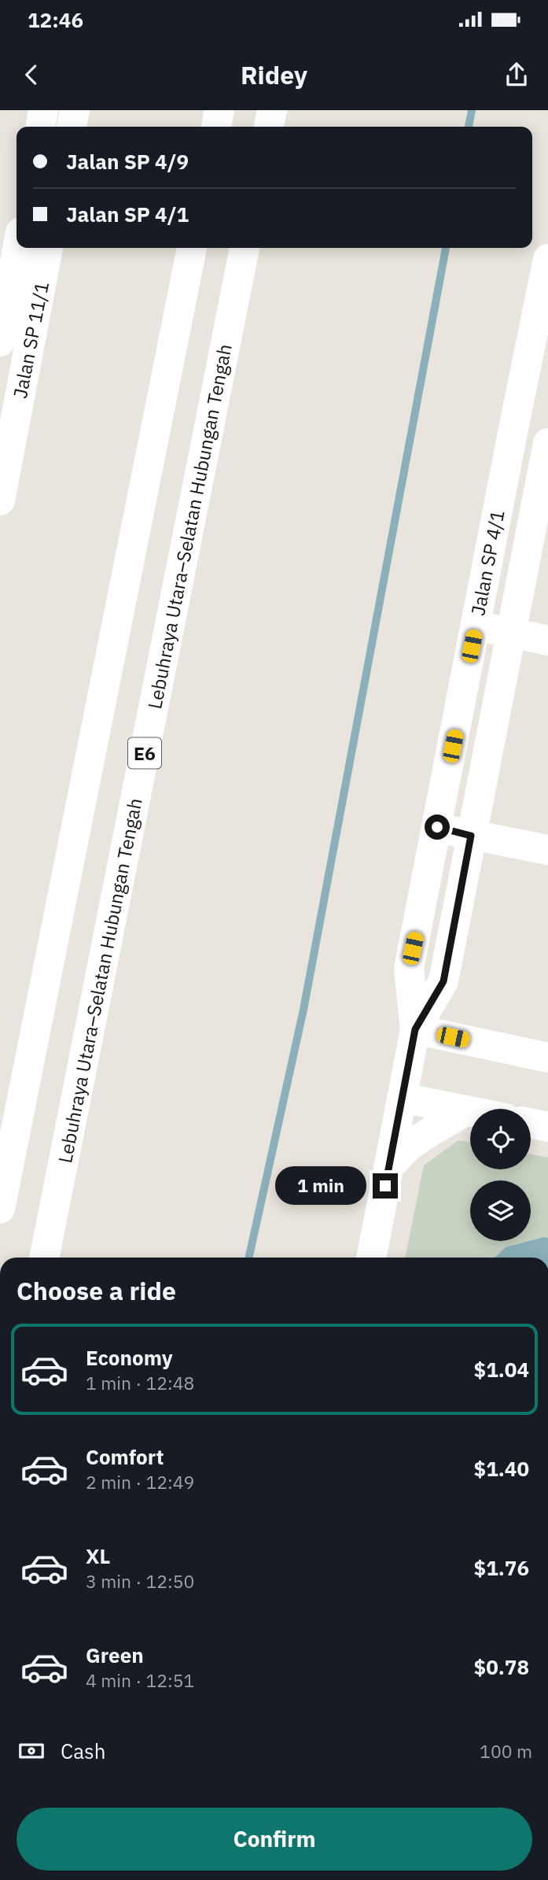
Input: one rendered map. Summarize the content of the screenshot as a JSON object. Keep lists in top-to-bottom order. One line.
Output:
{"streets":{"main road":["Jalan SP 11/1","Lebuhraya Utara–Selatan Hubungan Tengah","Jalan SP 4/1","E6"]},"page":{"status":"12:46","header":"Ridey","banner":["Jalan SP 4/9","Jalan SP 4/1"],"bubble":"1 min","heading":"Choose a ride","list":[{"name":"Economy","note":"1 min · 12:48","value":"$1.04"},{"name":"Comfort","note":"2 min · 12:49","value":"$1.40"},{"name":"XL","note":"3 min · 12:50","value":"$1.76"},{"name":"Green","note":"4 min · 12:51","value":"$0.78"}],"pay":["Cash","100 m"],"buttons":"Confirm"}}
